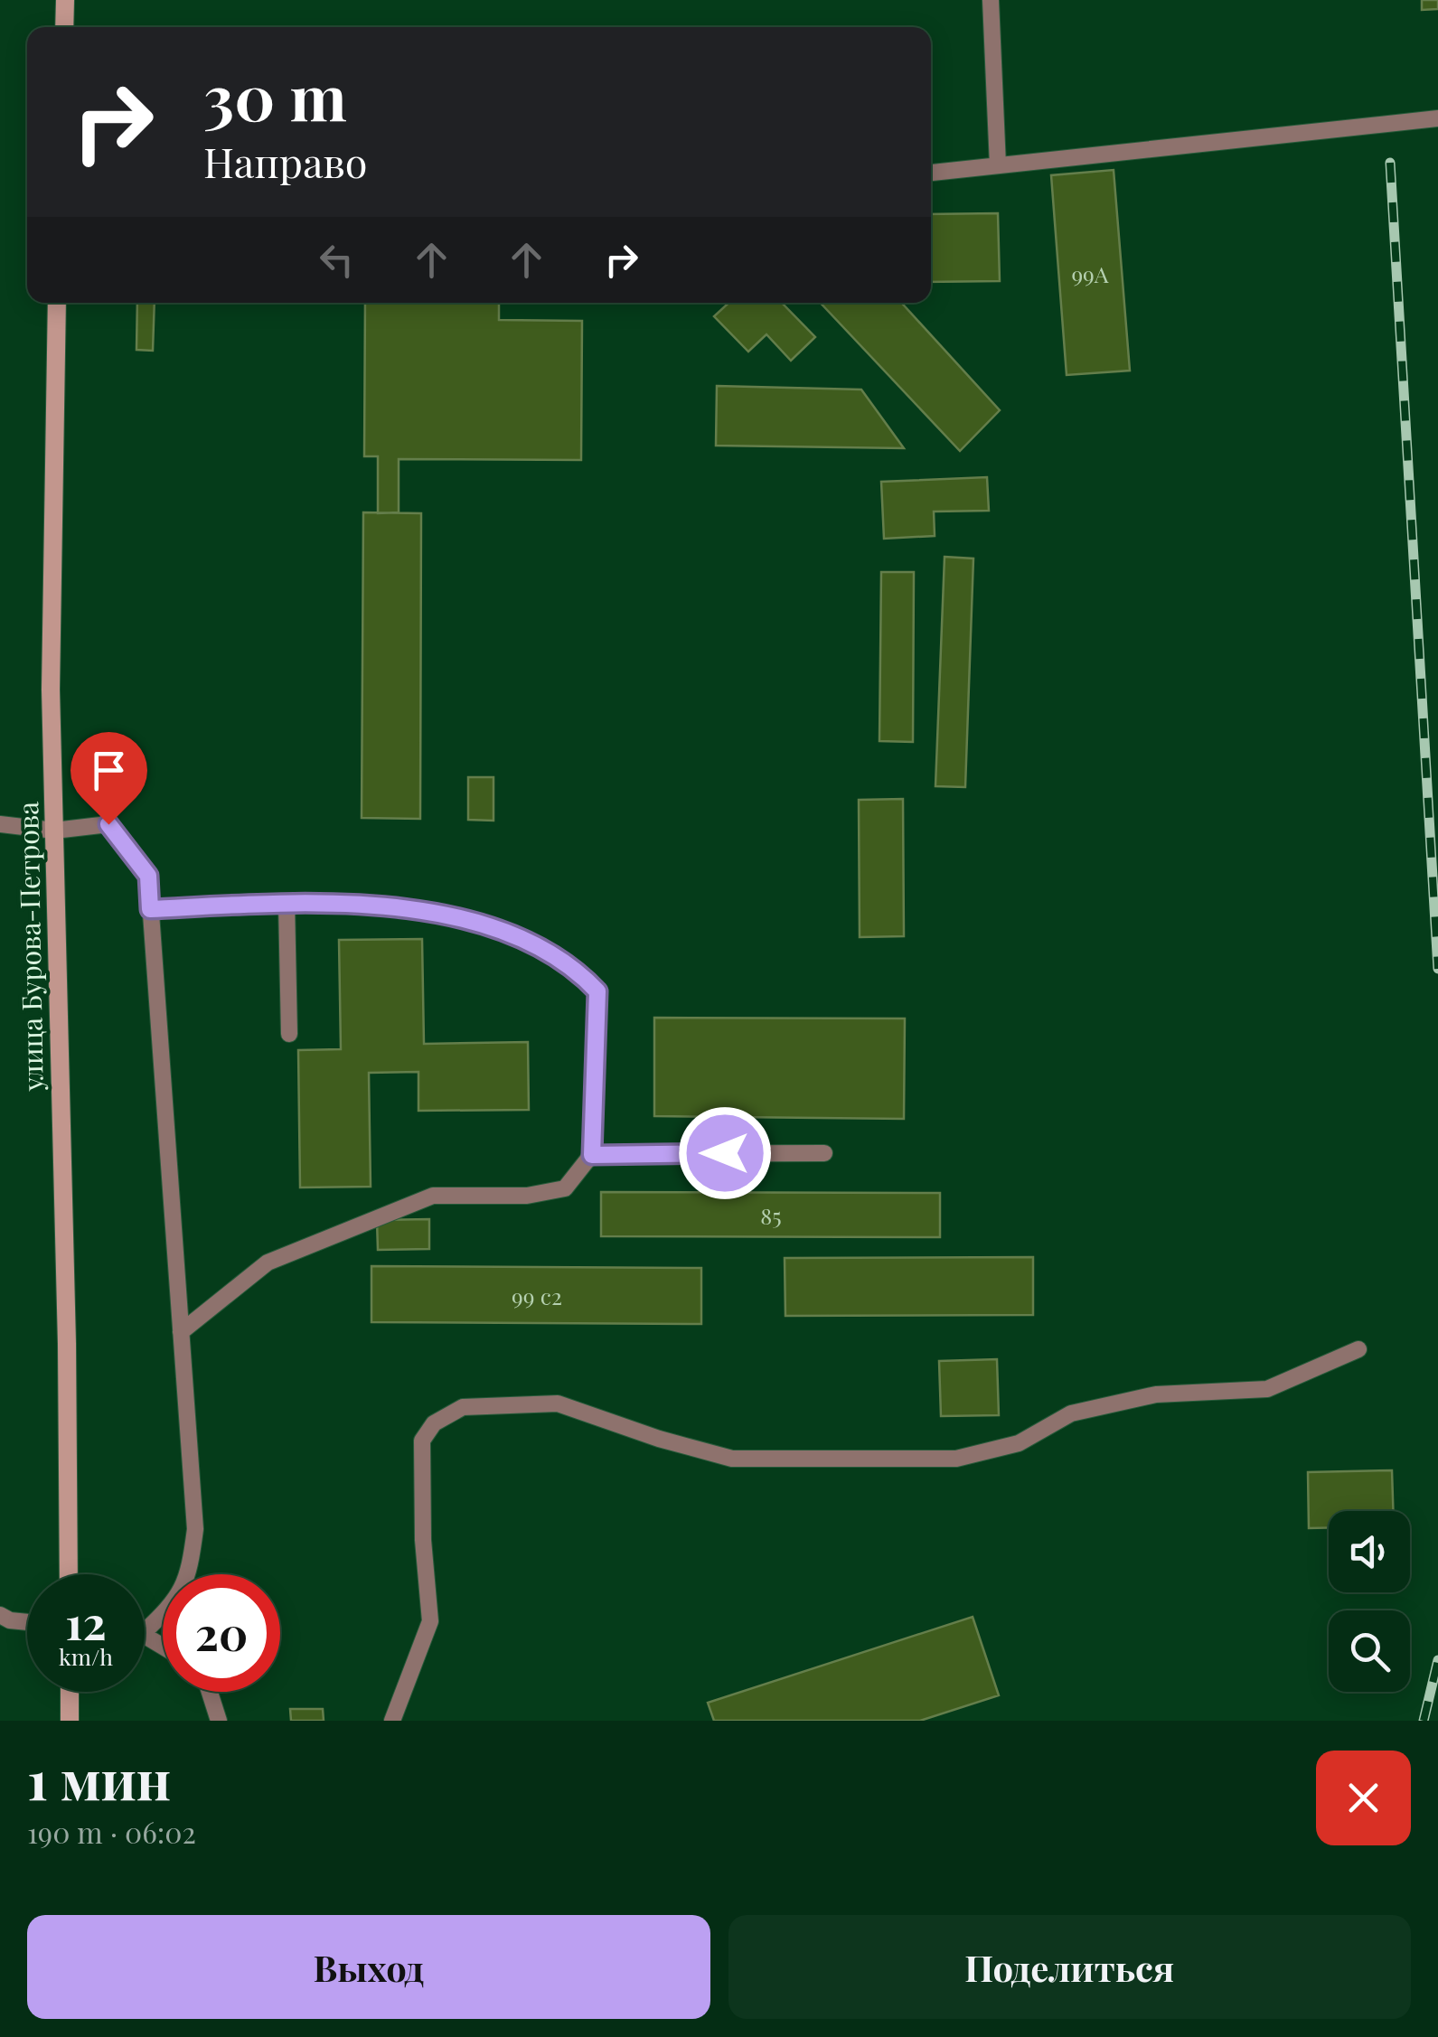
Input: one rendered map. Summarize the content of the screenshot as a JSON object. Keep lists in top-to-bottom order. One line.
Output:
{"streets":{"main road":["улица Бурова-Петрова"]},"house_numbers":["99А","85","99 с2"],"page":{"turn":["30 m","Направо"],"speed":"12 km/h","limit":"20","heading":["1 мин","190 m · 06:02"],"buttons":["Выход","Поделиться"]}}
